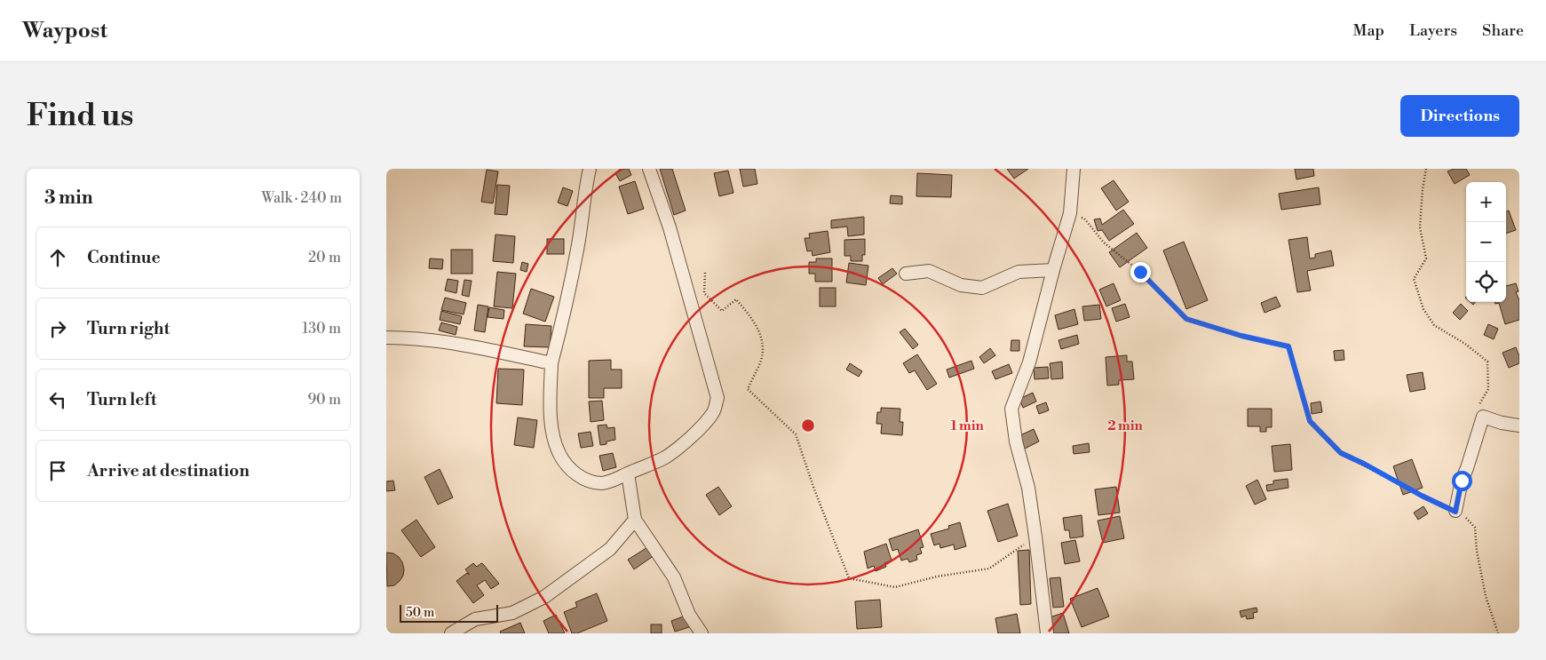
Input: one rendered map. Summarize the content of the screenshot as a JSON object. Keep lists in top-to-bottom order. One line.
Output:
{"scale_bar":"50 m","page":{"header":"Waypost","nav":["Map","Layers","Share"],"buttons":"Directions","title":"Find us","heading":["3 min","Walk · 240 m"],"map_buttons":["+","−"],"list":[["Continue","20 m"],["Turn right","130 m"],["Turn left","90 m"],"Arrive at destination"],"scale":"50 m"},"rings":["1 min","2 min"]}
